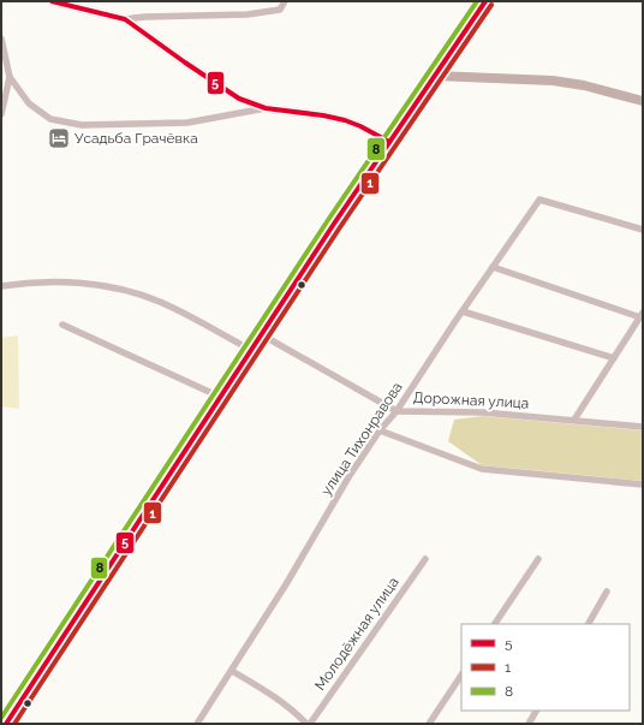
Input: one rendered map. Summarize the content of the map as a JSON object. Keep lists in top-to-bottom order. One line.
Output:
{"streets":{"street":["Дорожная улица","улица Тихонравова","Молодёжная улица"]},"crossings":[["Дорожная улица","улица Тихонравова"]],"places":{"hotel":["Усадьба Грачёвка"]},"lines":["transit line 5","transit line 8","transit line 1"],"legend":["5","1","8"]}
